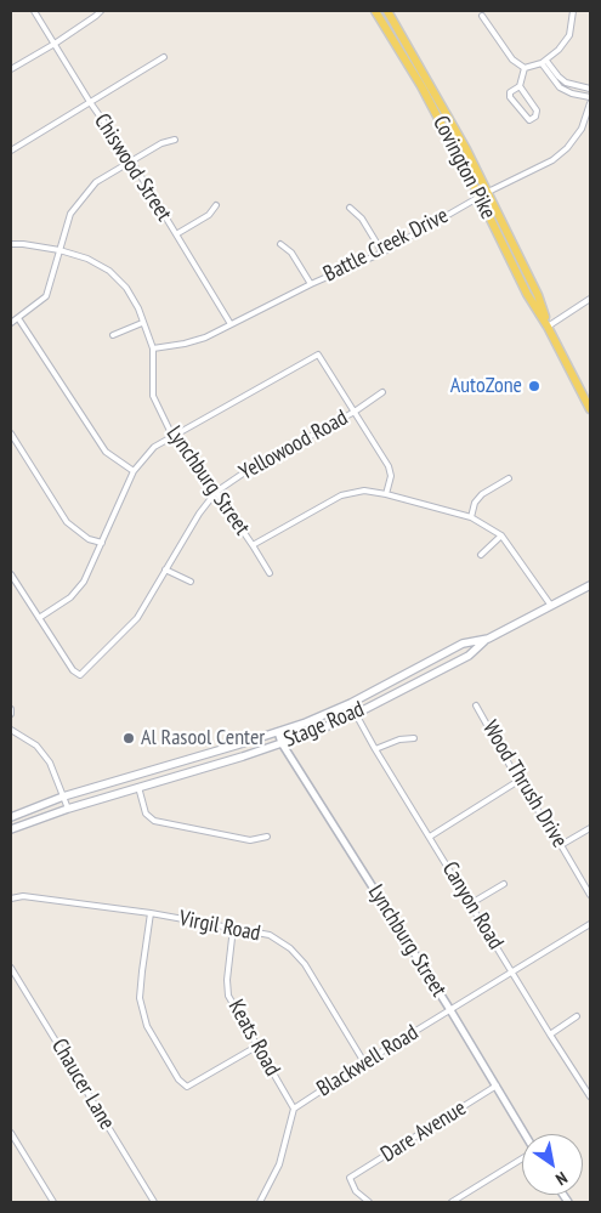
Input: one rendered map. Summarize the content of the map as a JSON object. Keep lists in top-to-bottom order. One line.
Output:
{"streets":{"main road":["Covington Pike","Stage Road"],"street":["Chiswood Street","Battle Creek Drive","Yellowood Road","Lynchburg Street","Wood Thrush Drive","Canyon Road","Virgil Road","Keats Road","Blackwell Road","Chaucer Lane","Dare Avenue"]},"crossings":[["Chiswood Street","Battle Creek Drive"],["Covington Pike","Battle Creek Drive"],["Battle Creek Drive","Lynchburg Street"],["Yellowood Road","Lynchburg Street"],["Lynchburg Street","Stage Road"],["Lynchburg Street","Blackwell Road"],["Lynchburg Street","Dare Avenue"],["Stage Road","Canyon Road"],["Canyon Road","Blackwell Road"],["Virgil Road","Keats Road"],["Virgil Road","Blackwell Road"],["Keats Road","Blackwell Road"]],"places":["AutoZone","Al Rasool Center"],"north":"bottom right"}
